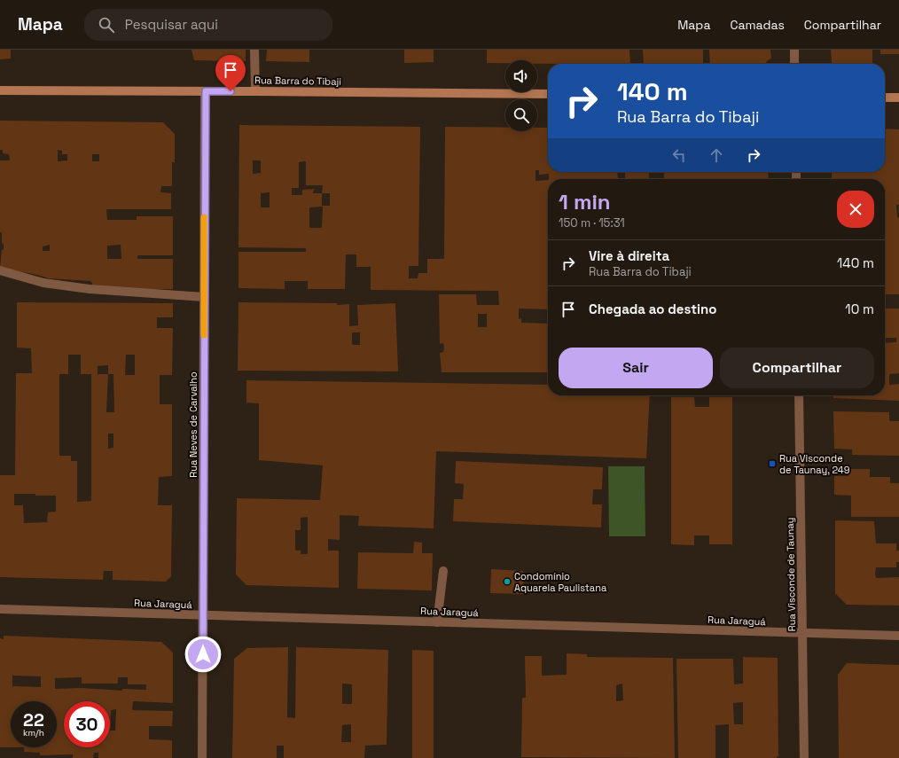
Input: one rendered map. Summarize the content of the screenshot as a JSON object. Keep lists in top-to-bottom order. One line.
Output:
{"streets":{"street":["Rua Barra do Tibaji","Rua Neves de Carvalho","Rua Visconde de Taunay","Rua Jaraguá"]},"crossings":[["Rua Barra do Tibaji","Rua Neves de Carvalho"],["Rua Neves de Carvalho","Rua Jaraguá"],["Rua Visconde de Taunay","Rua Jaraguá"]],"places":{"transit":["Rua Visconde de Taunay, 249"],"other":["Condomínio Aquarela Paulistana"]},"page":{"header":"Mapa","search":"Pesquisar aqui","nav":["Mapa","Camadas","Compartilhar"],"turn":["140 m","Rua Barra do Tibaji"],"heading":["1 min","150 m · 15:31"],"list":[{"name":"Vire à direita","note":"Rua Barra do Tibaji","value":"140 m"},{"name":"Chegada ao destino","value":"10 m"}],"buttons":["Sair","Compartilhar"],"speed":"22 km/h","limit":"30"}}
